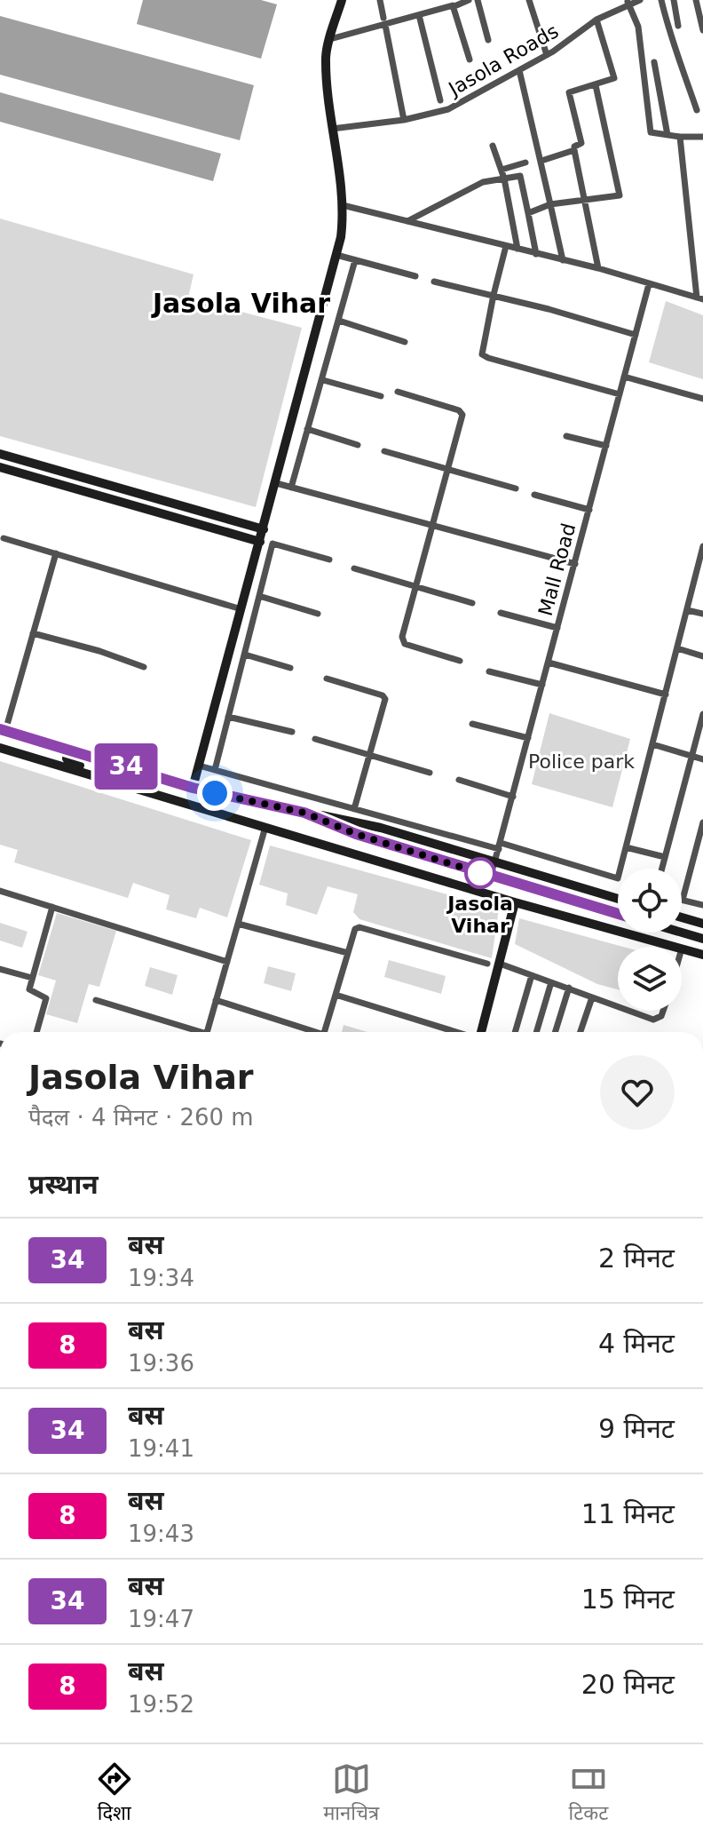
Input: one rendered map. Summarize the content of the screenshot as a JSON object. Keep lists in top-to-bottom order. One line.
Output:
{"streets":{"street":["Jasola Roads","Mall Road"]},"districts":["Jasola Vihar"],"parks":["Police park"],"places":["Jasola Vihar"],"lines":["bus line 34"],"page":{"on_map":"34","heading":[["Jasola Vihar","पैदल · 4 मिनट · 260 m"],"प्रस्थान"],"list":[{"mark":"34","name":"बस","note":"19:34","value":"2 मिनट"},{"mark":"8","name":"बस","note":"19:36","value":"4 मिनट"},{"mark":"34","name":"बस","note":"19:41","value":"9 मिनट"},{"mark":"8","name":"बस","note":"19:43","value":"11 मिनट"},{"mark":"34","name":"बस","note":"19:47","value":"15 मिनट"},{"mark":"8","name":"बस","note":"19:52","value":"20 मिनट"}],"tabs":["दिशा","मानचित्र","टिकट"]}}
